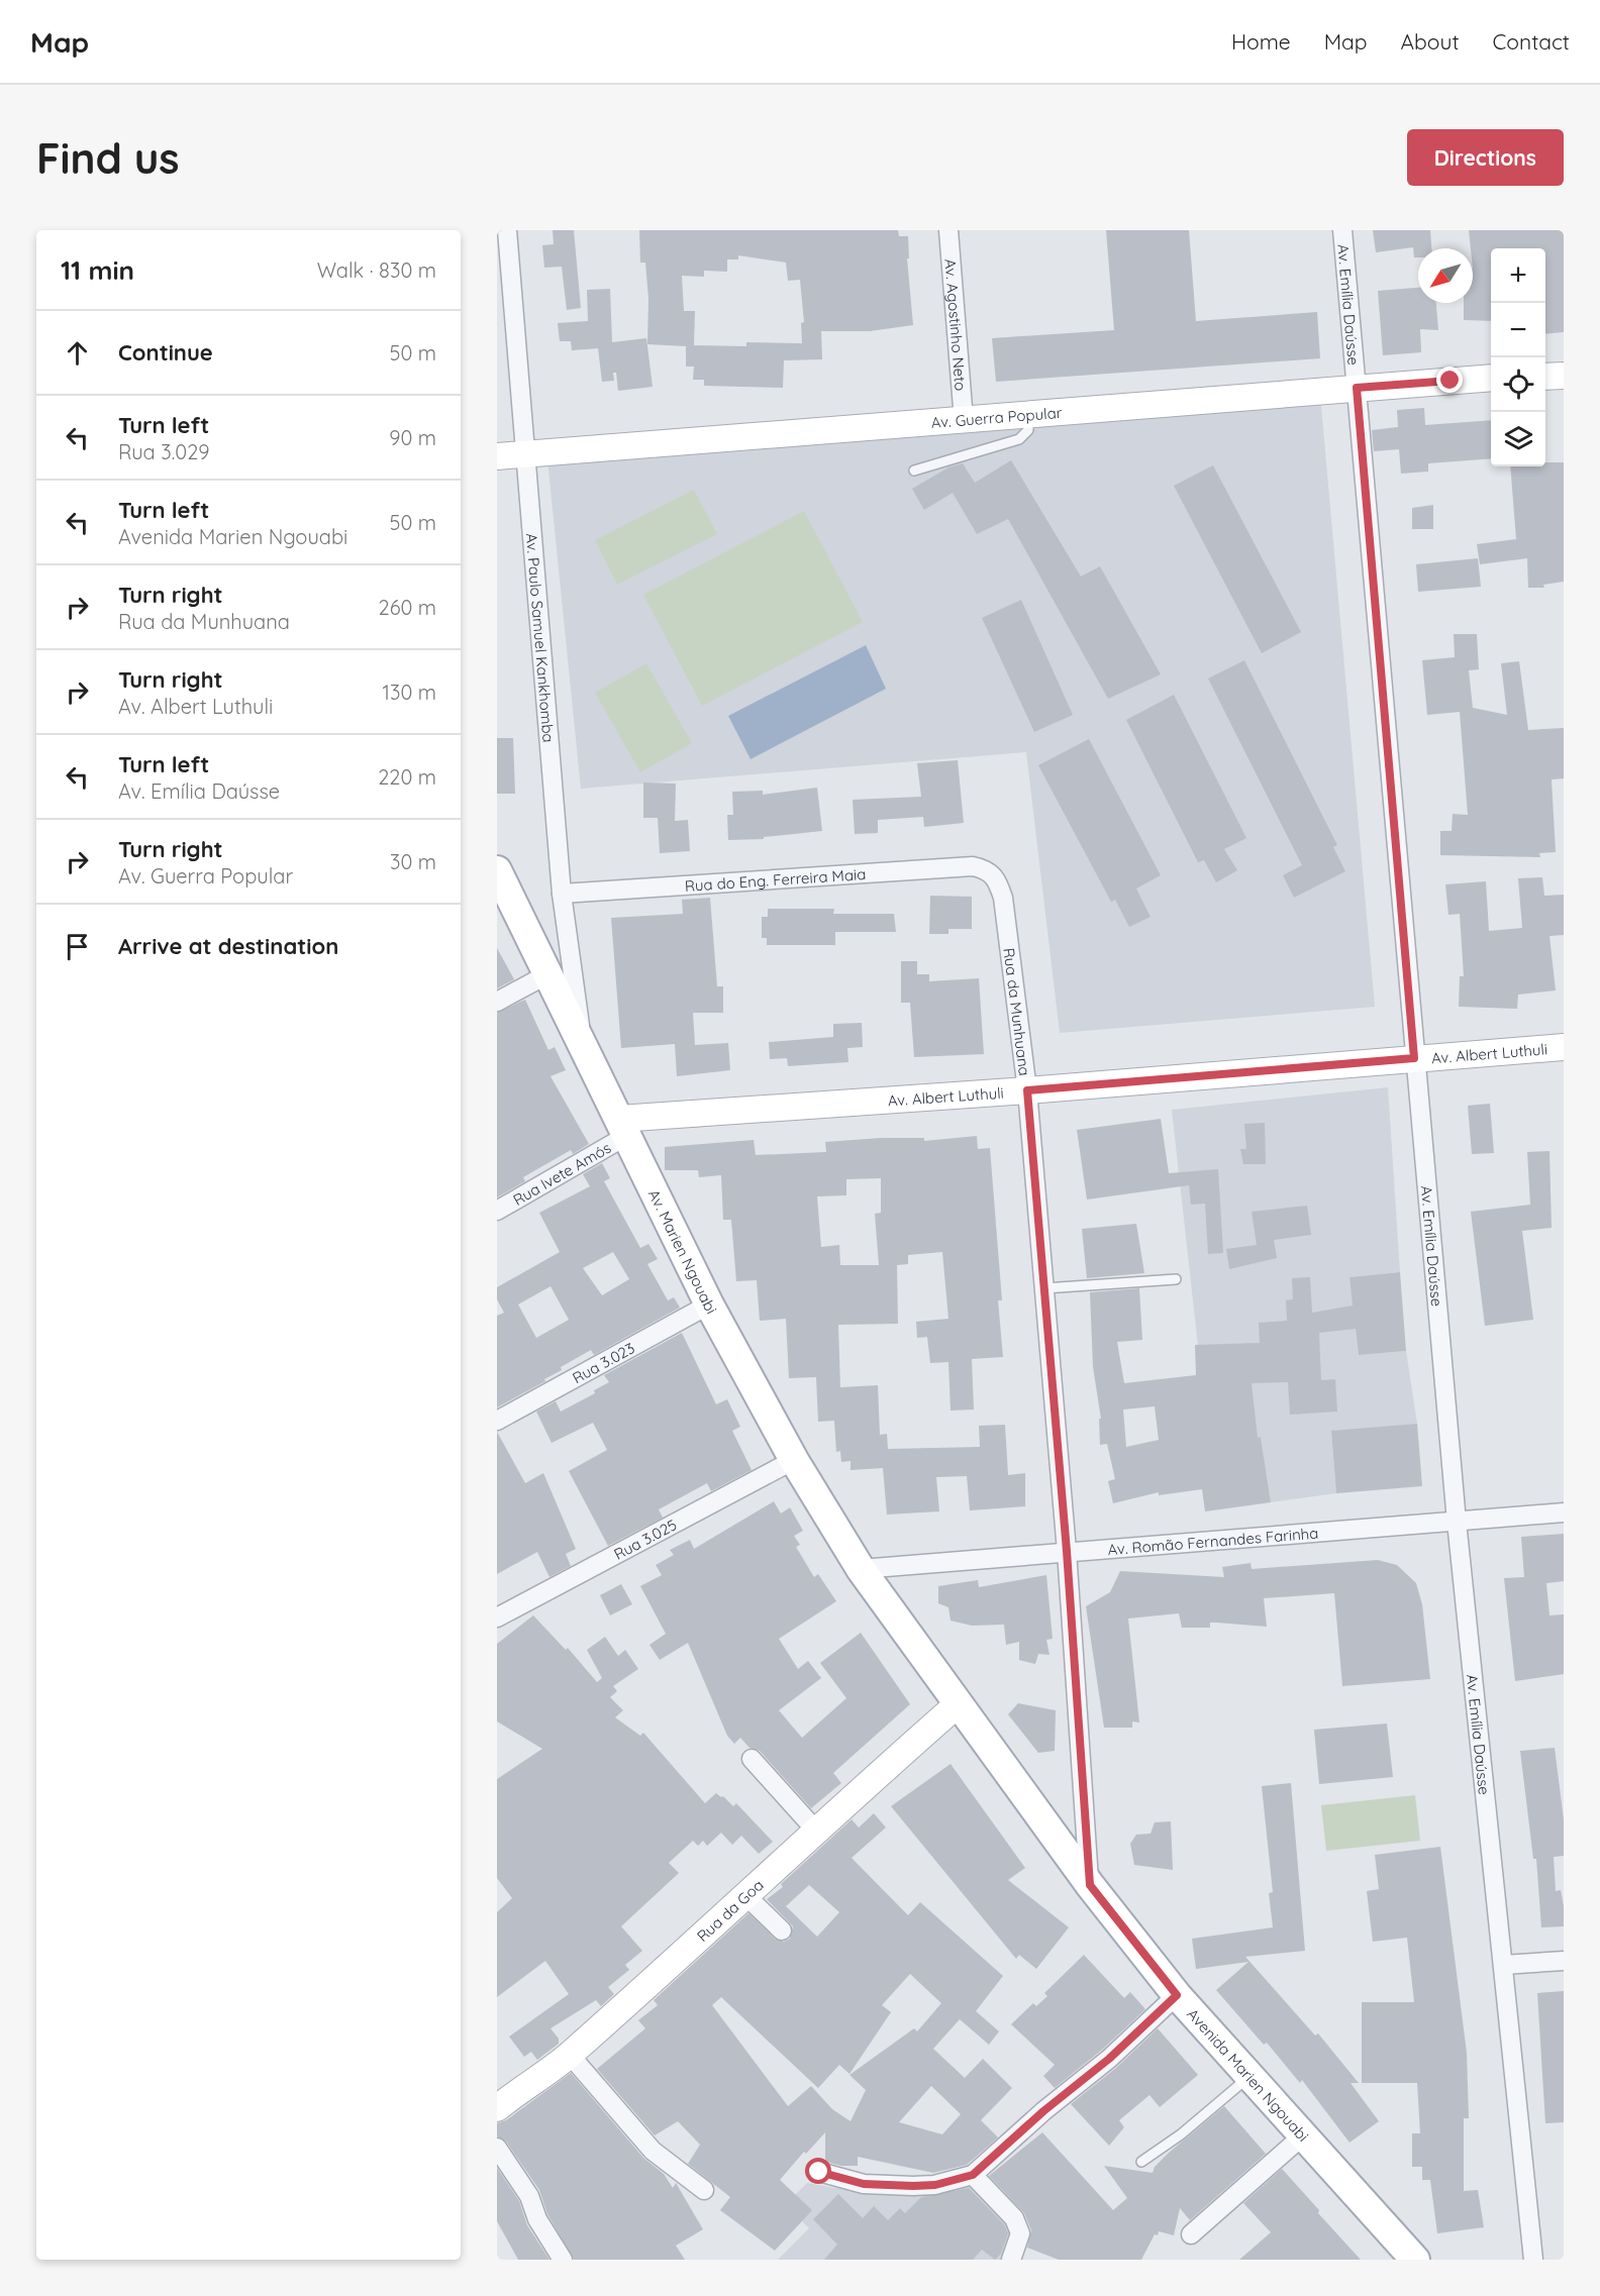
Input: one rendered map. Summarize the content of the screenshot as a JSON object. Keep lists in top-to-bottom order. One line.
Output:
{"streets":{"main road":["Av. Marien Ngouabi","Avenida Marien Ngouabi"],"street":["Av. Emília Daússe","Av. Agostinho Neto","Av. Guerra Popular","Av. Paulo Samuel Kankhomba","Rua do Eng. Ferreira Maia","Rua da Munhuana","Av. Albert Luthuli","Rua Ivete Amós","Rua 3.023","Rua 3.025","Av. Romão Fernandes Farinha","Rua da Goa"]},"crossings":[["Av. Emília Daússe","Av. Guerra Popular"],["Av. Emília Daússe","Av. Albert Luthuli"],["Av. Emília Daússe","Av. Romão Fernandes Farinha"],["Av. Agostinho Neto","Av. Guerra Popular"],["Av. Guerra Popular","Av. Paulo Samuel Kankhomba"],["Av. Paulo Samuel Kankhomba","Rua do Eng. Ferreira Maia"],["Av. Paulo Samuel Kankhomba","Av. Marien Ngouabi"],["Rua do Eng. Ferreira Maia","Rua da Munhuana"],["Rua da Munhuana","Av. Albert Luthuli"],["Rua da Munhuana","Av. Romão Fernandes Farinha"],["Rua da Munhuana","Avenida Marien Ngouabi"],["Av. Albert Luthuli","Rua Ivete Amós"],["Av. Albert Luthuli","Av. Marien Ngouabi"],["Rua Ivete Amós","Av. Marien Ngouabi"],["Av. Marien Ngouabi","Rua 3.023"],["Av. Marien Ngouabi","Rua 3.025"],["Av. Marien Ngouabi","Av. Romão Fernandes Farinha"],["Av. Marien Ngouabi","Avenida Marien Ngouabi"],["Rua da Goa","Avenida Marien Ngouabi"]],"north":"bottom left","page":{"header":"Map","nav":["Home","Map","About","Contact"],"buttons":"Directions","title":"Find us","heading":["11 min","Walk · 830 m"],"map_buttons":["+","−"],"list":[["Continue","50 m"],["Turn left","Rua 3.029","90 m"],["Turn left","Avenida Marien Ngouabi","50 m"],["Turn right","Rua da Munhuana","260 m"],["Turn right","Av. Albert Luthuli","130 m"],["Turn left","Av. Emília Daússe","220 m"],["Turn right","Av. Guerra Popular","30 m"],"Arrive at destination"]}}
